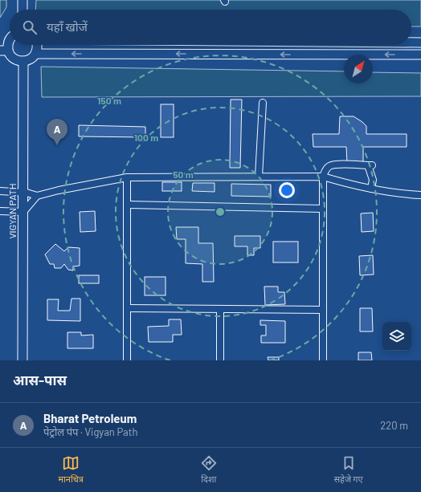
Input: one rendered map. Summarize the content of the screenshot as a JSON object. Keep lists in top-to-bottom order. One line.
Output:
{"streets":{"main road":["VIGYAN PATH"]},"north":"top right","page":{"search":"यहाँ खोजें","pins":"A","heading":"आस-पास","list":[{"mark":"A","name":"Bharat Petroleum","note":"पेट्रोल पंप · Vigyan Path","value":"220 m"}],"nav":["मानचित्र","दिशा","सहेजे गए"]},"rings":["150 m","100 m","50 m"]}
